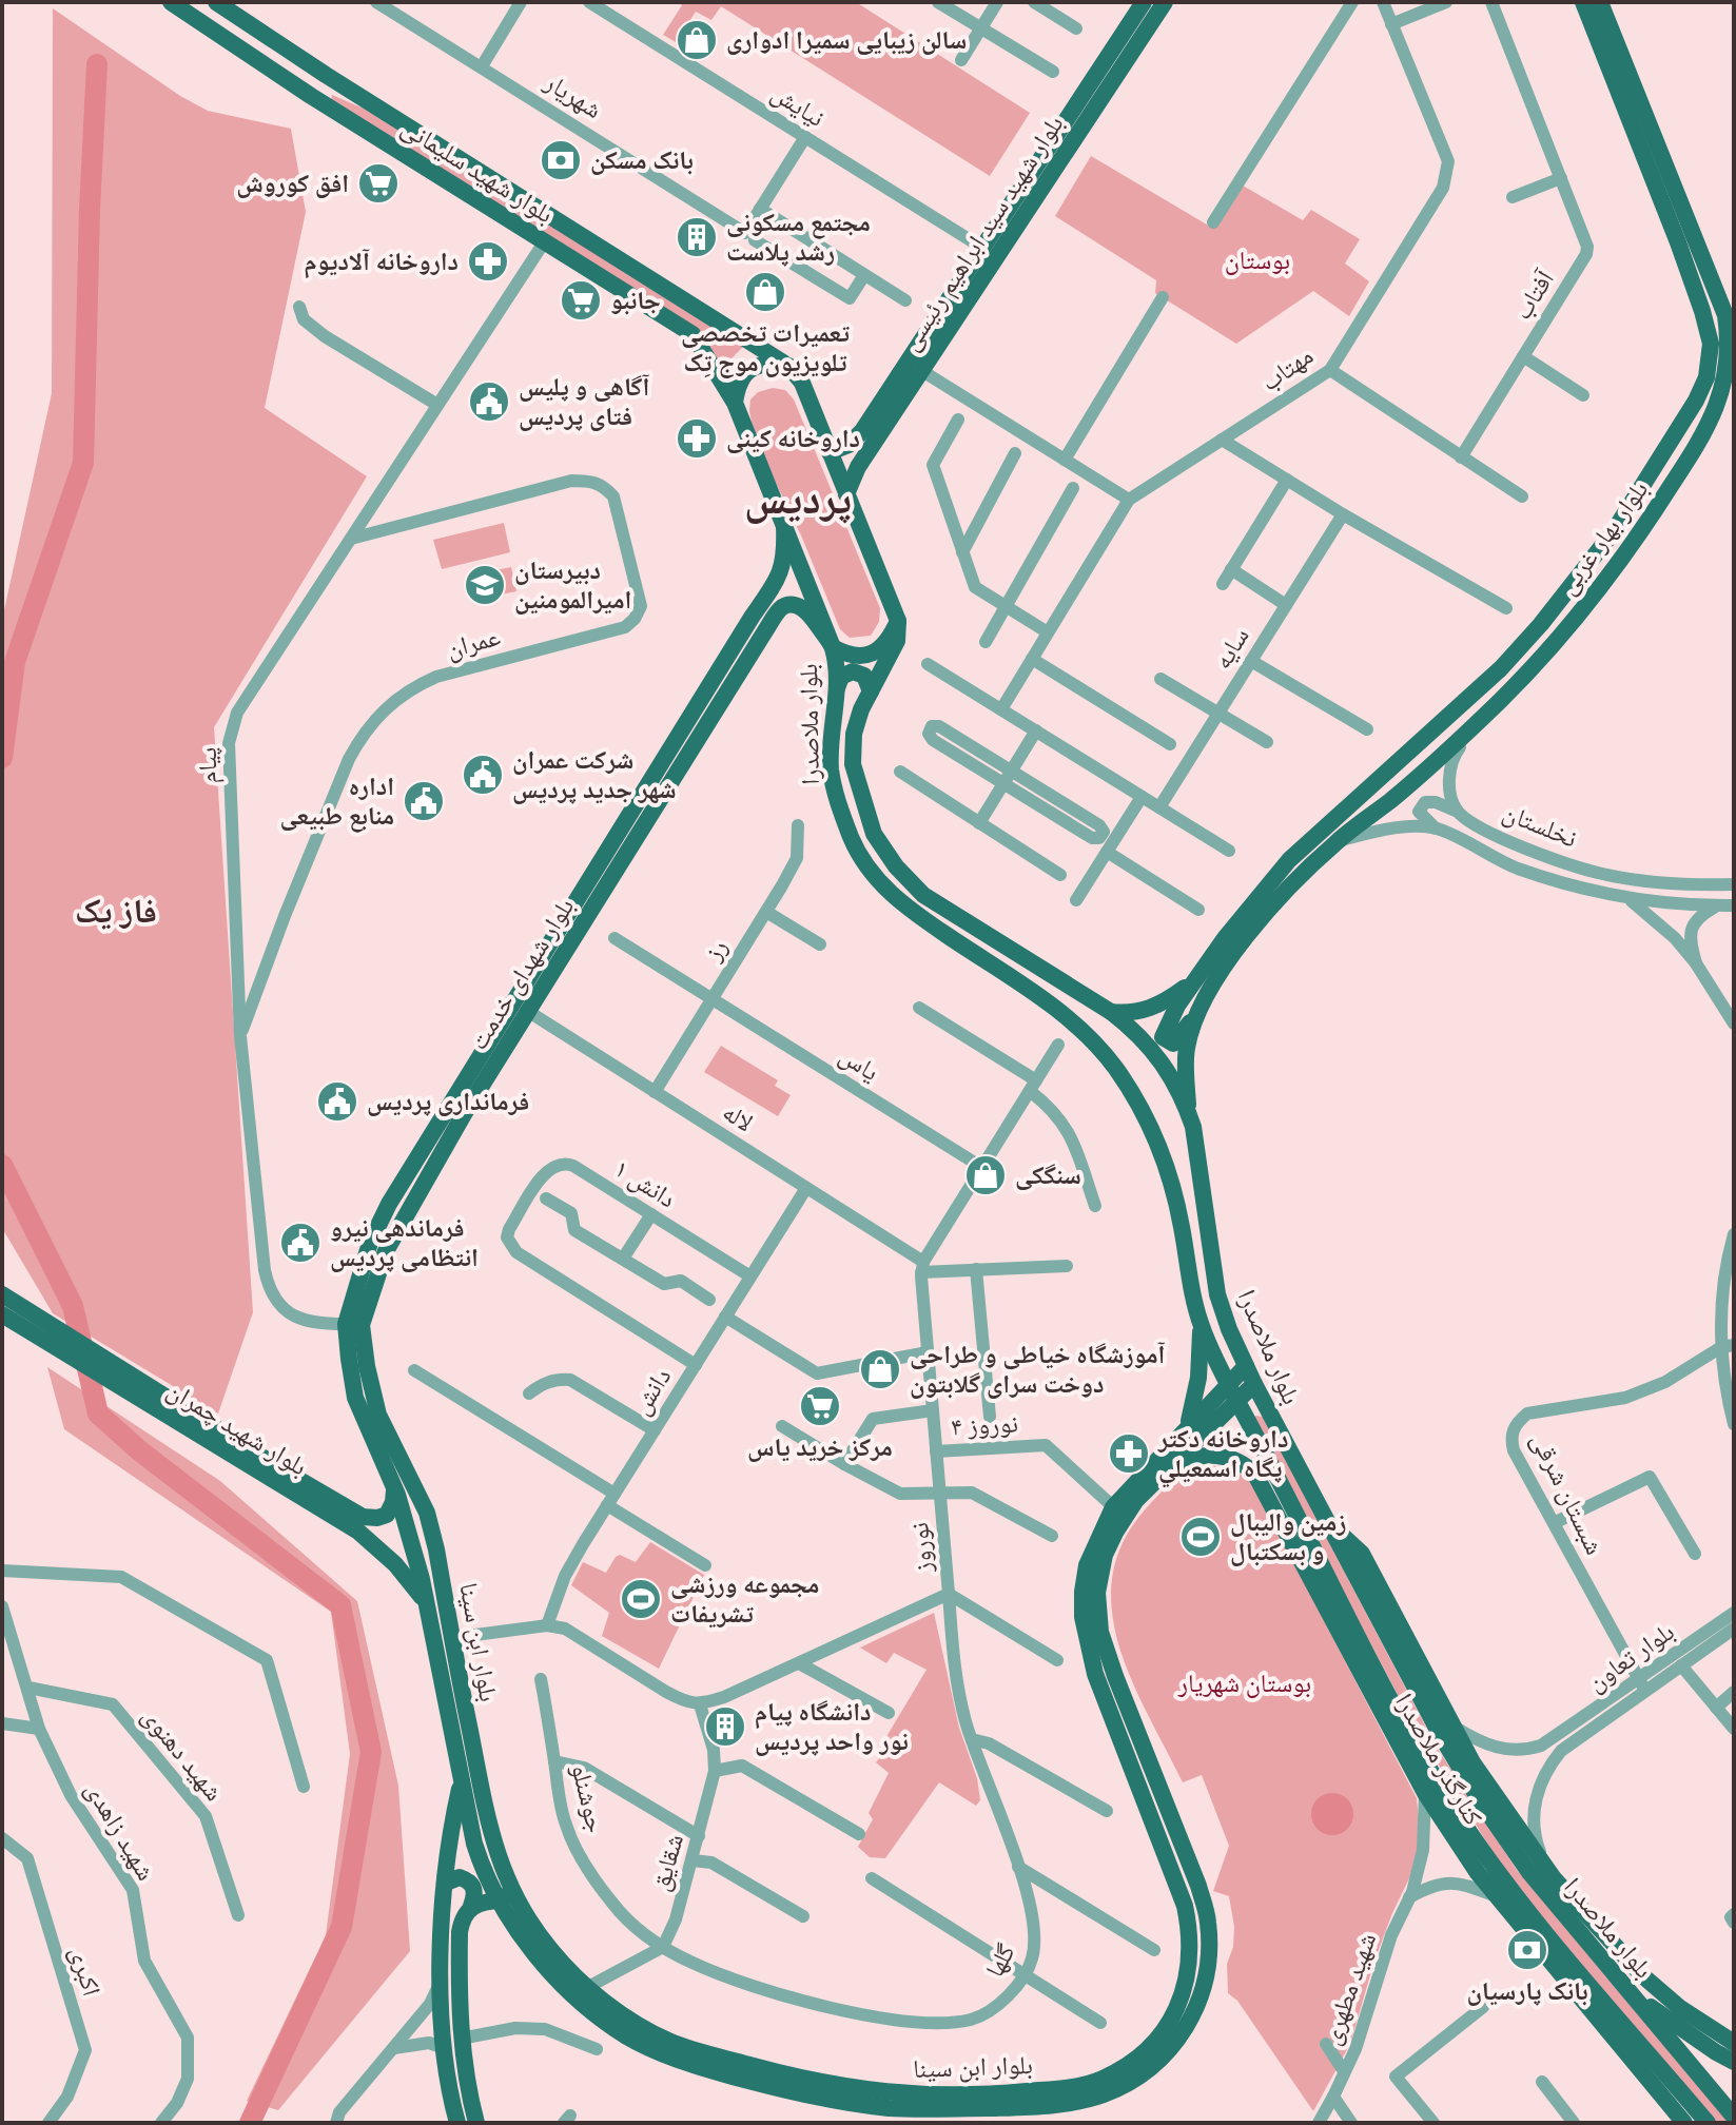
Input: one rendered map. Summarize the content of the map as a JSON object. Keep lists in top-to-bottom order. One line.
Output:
{"streets":{"main road":["بلوار شهید سلیمانی","بلوار شهید سید ابراهیم رئیسی","بلوار بهار غربی","بلوار ملاصدرا","بلوار شهدای خدمت","بلوار شهید چمران","بلوار ابن سینا","کنارگذر ملاصدرا"],"street":["شهریار","نیایش","آفتاب","مهتاب","عمران","سایه","پیام","نخلستان","رز","یاس","لاله","دانش ۱","دانش","نوروز ۴","شبستان شرقی","نوروز","بلوار تعاون","شهید دهنوی","جوشنلو","شهید زاهدی","شقایق","گلها","اکبری","شهید مطهری"]},"crossings":[["نیایش","بلوار شهید سید ابراهیم رئیسی"],["بلوار شهید سلیمانی","بلوار ملاصدرا"],["بلوار شهید سلیمانی","پیام"],["بلوار شهید سلیمانی","بلوار شهدای خدمت"],["بلوار بهار غربی","نخلستان"],["عمران","پیام"],["بلوار ملاصدرا","بلوار شهدای خدمت"],["بلوار ملاصدرا","بلوار ابن سینا"],["بلوار ملاصدرا","کنارگذر ملاصدرا"],["پیام","بلوار شهدای خدمت"],["رز","یاس"],["رز","لاله"],["بلوار شهدای خدمت","لاله"],["بلوار شهدای خدمت","بلوار شهید چمران"],["بلوار شهدای خدمت","بلوار ابن سینا"],["لاله","دانش"],["لاله","نوروز"],["دانش ۱","دانش"],["نوروز ۴","نوروز"],["نوروز ۴","بلوار ابن سینا"],["بلوار شهید چمران","بلوار ابن سینا"],["شبستان شرقی","بلوار تعاون"],["نوروز","شقایق"],["نوروز","گلها"],["شهید دهنوی","شهید زاهدی"],["کنارگذر ملاصدرا","شهید مطهری"],["جوشنلو","شقایق"],["جوشنلو","گلها"],["شقایق","گلها"]],"districts":["پردیس","فاز یک"],"parks":["بوستان","بوستان شهریار"],"places":{"shop":["سالن زیبایی سمیرا ادواری","تعمیرات تخصصی تلویزیون موج تِک","سنگکی","آموزشگاه خیاطی و طراحی دوخت سرای گلابتون"],"bank":["بانک مسکن","بانک پارسیان"],"supermarket":["افق کوروش","جانبو","مرکز خرید یاس"],"building":["مجتمع مسکونی رشد پلاست","دانشگاه پیام نور واحد پردیس"],"pharmacy":["داروخانه آلادیوم","داروخانه کینی","داروخانه دكتر پگاه اسمعيلي"],"public building":["آگاهی و پلیس فتای پردیس","شرکت عمران شهر جدید پردیس","اداره منابع طبیعی","فرمانداری پردیس","فرماندهی نیرو انتظامی پردیس"],"school or university":["دبیرستان امیرالمومنین"],"sports":["زمین والیبال و بسکتبال","مجموعه ورزشی تشریفات"]}}
